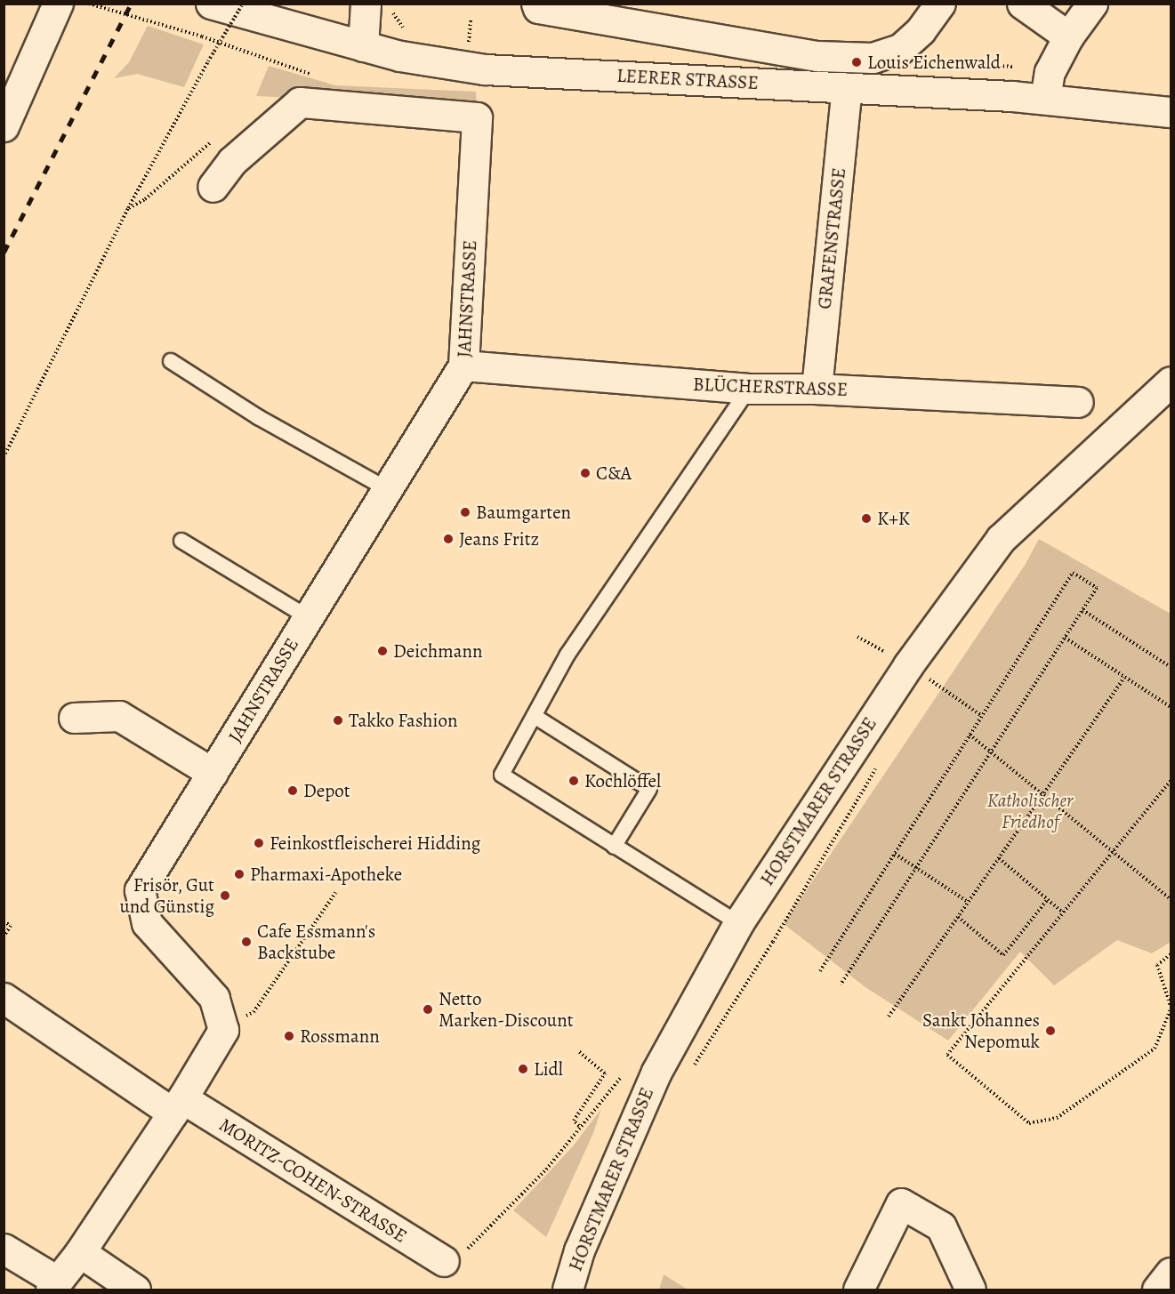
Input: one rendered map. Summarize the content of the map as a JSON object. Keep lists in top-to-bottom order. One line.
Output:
{"streets":{"street":["LEERER STRASSE","GRAFENSTRASSE","JAHNSTRASSE","BLÜCHERSTRASSE","HORSTMARER STRASSE","MORITZ-COHEN-STRASSE"]},"crossings":[["LEERER STRASSE","GRAFENSTRASSE"],["GRAFENSTRASSE","BLÜCHERSTRASSE"],["JAHNSTRASSE","BLÜCHERSTRASSE"]],"parks":["Katholischer Friedhof"],"places":["Louis Eichenwald","C&A","Baumgarten","K+K","Jeans Fritz","Deichmann","Takko Fashion","Kochlöffel","Depot","Feinkostfleischerei Hidding","Pharmaxi-Apotheke","Frisör, Gut und Günstig","Cafe Essmann's Backstube","Netto Marken-Discount","Sankt Johannes Nepomuk","Rossmann","Lidl"]}
